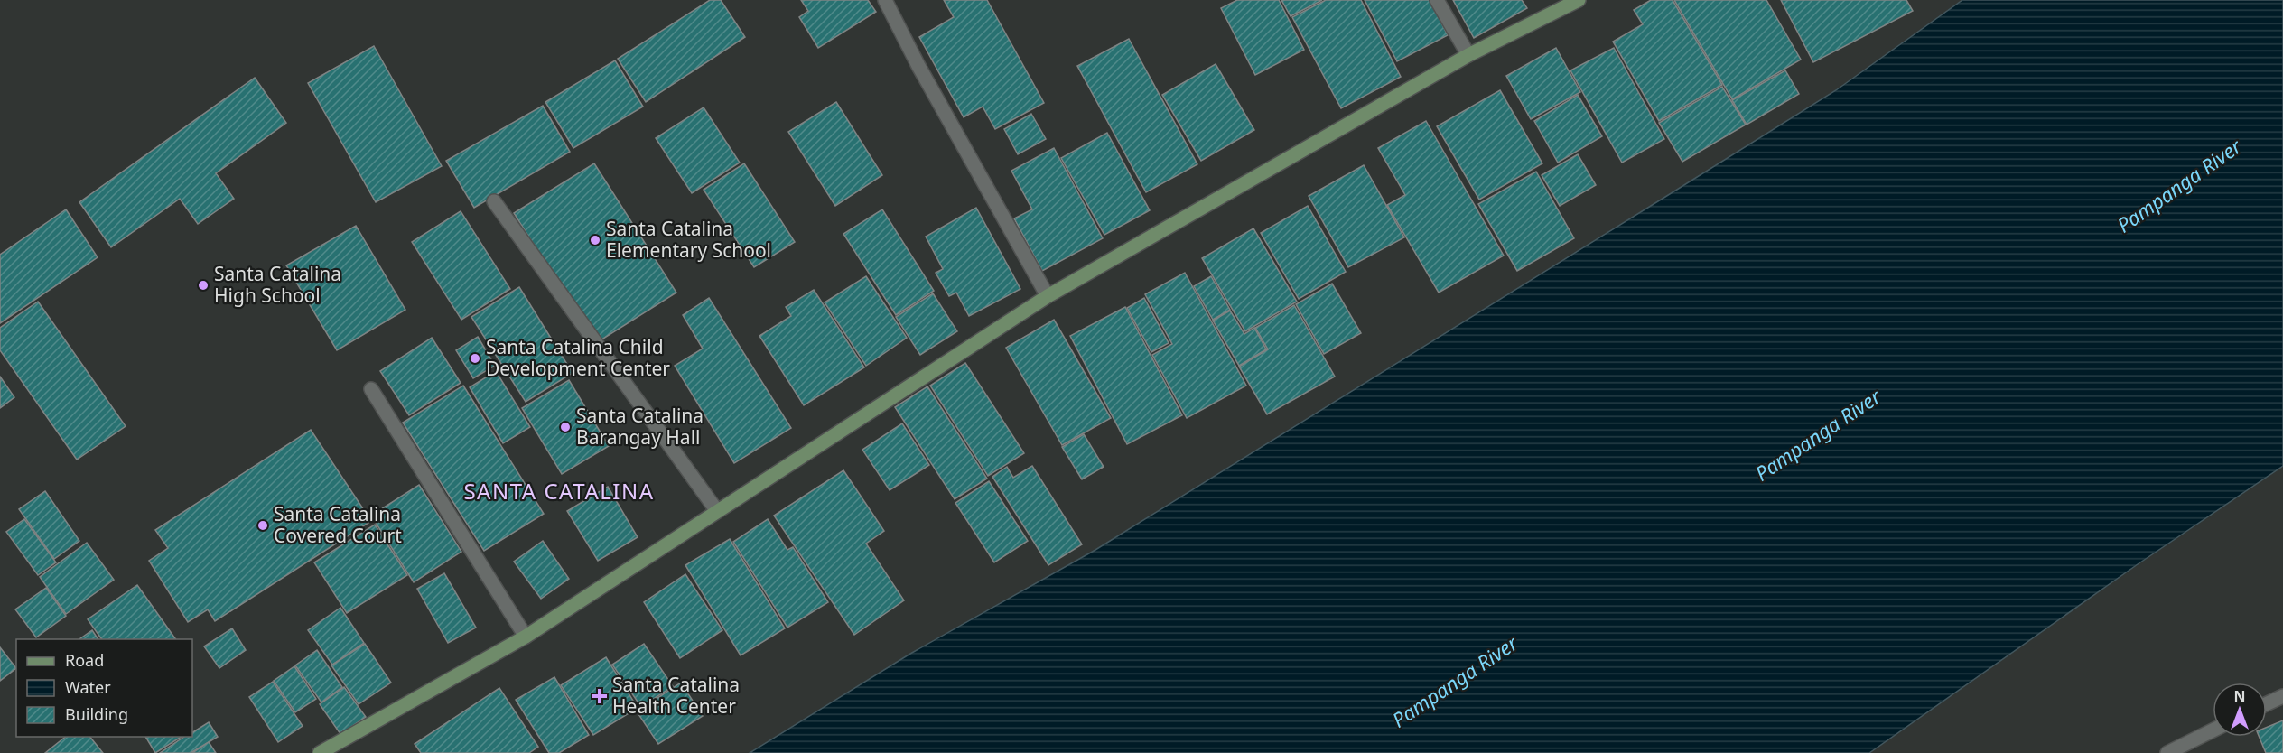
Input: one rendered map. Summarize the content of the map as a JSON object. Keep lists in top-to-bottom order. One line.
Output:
{"districts":["SANTA CATALINA"],"water":["Pampanga River"],"places":{"other":["Santa Catalina Elementary School","Santa Catalina High School","Santa Catalina Child Development Center","Santa Catalina Barangay Hall","Santa Catalina Covered Court"],"health":["Santa Catalina Health Center"]},"legend":["Road","Water","Building"],"north":"top"}
